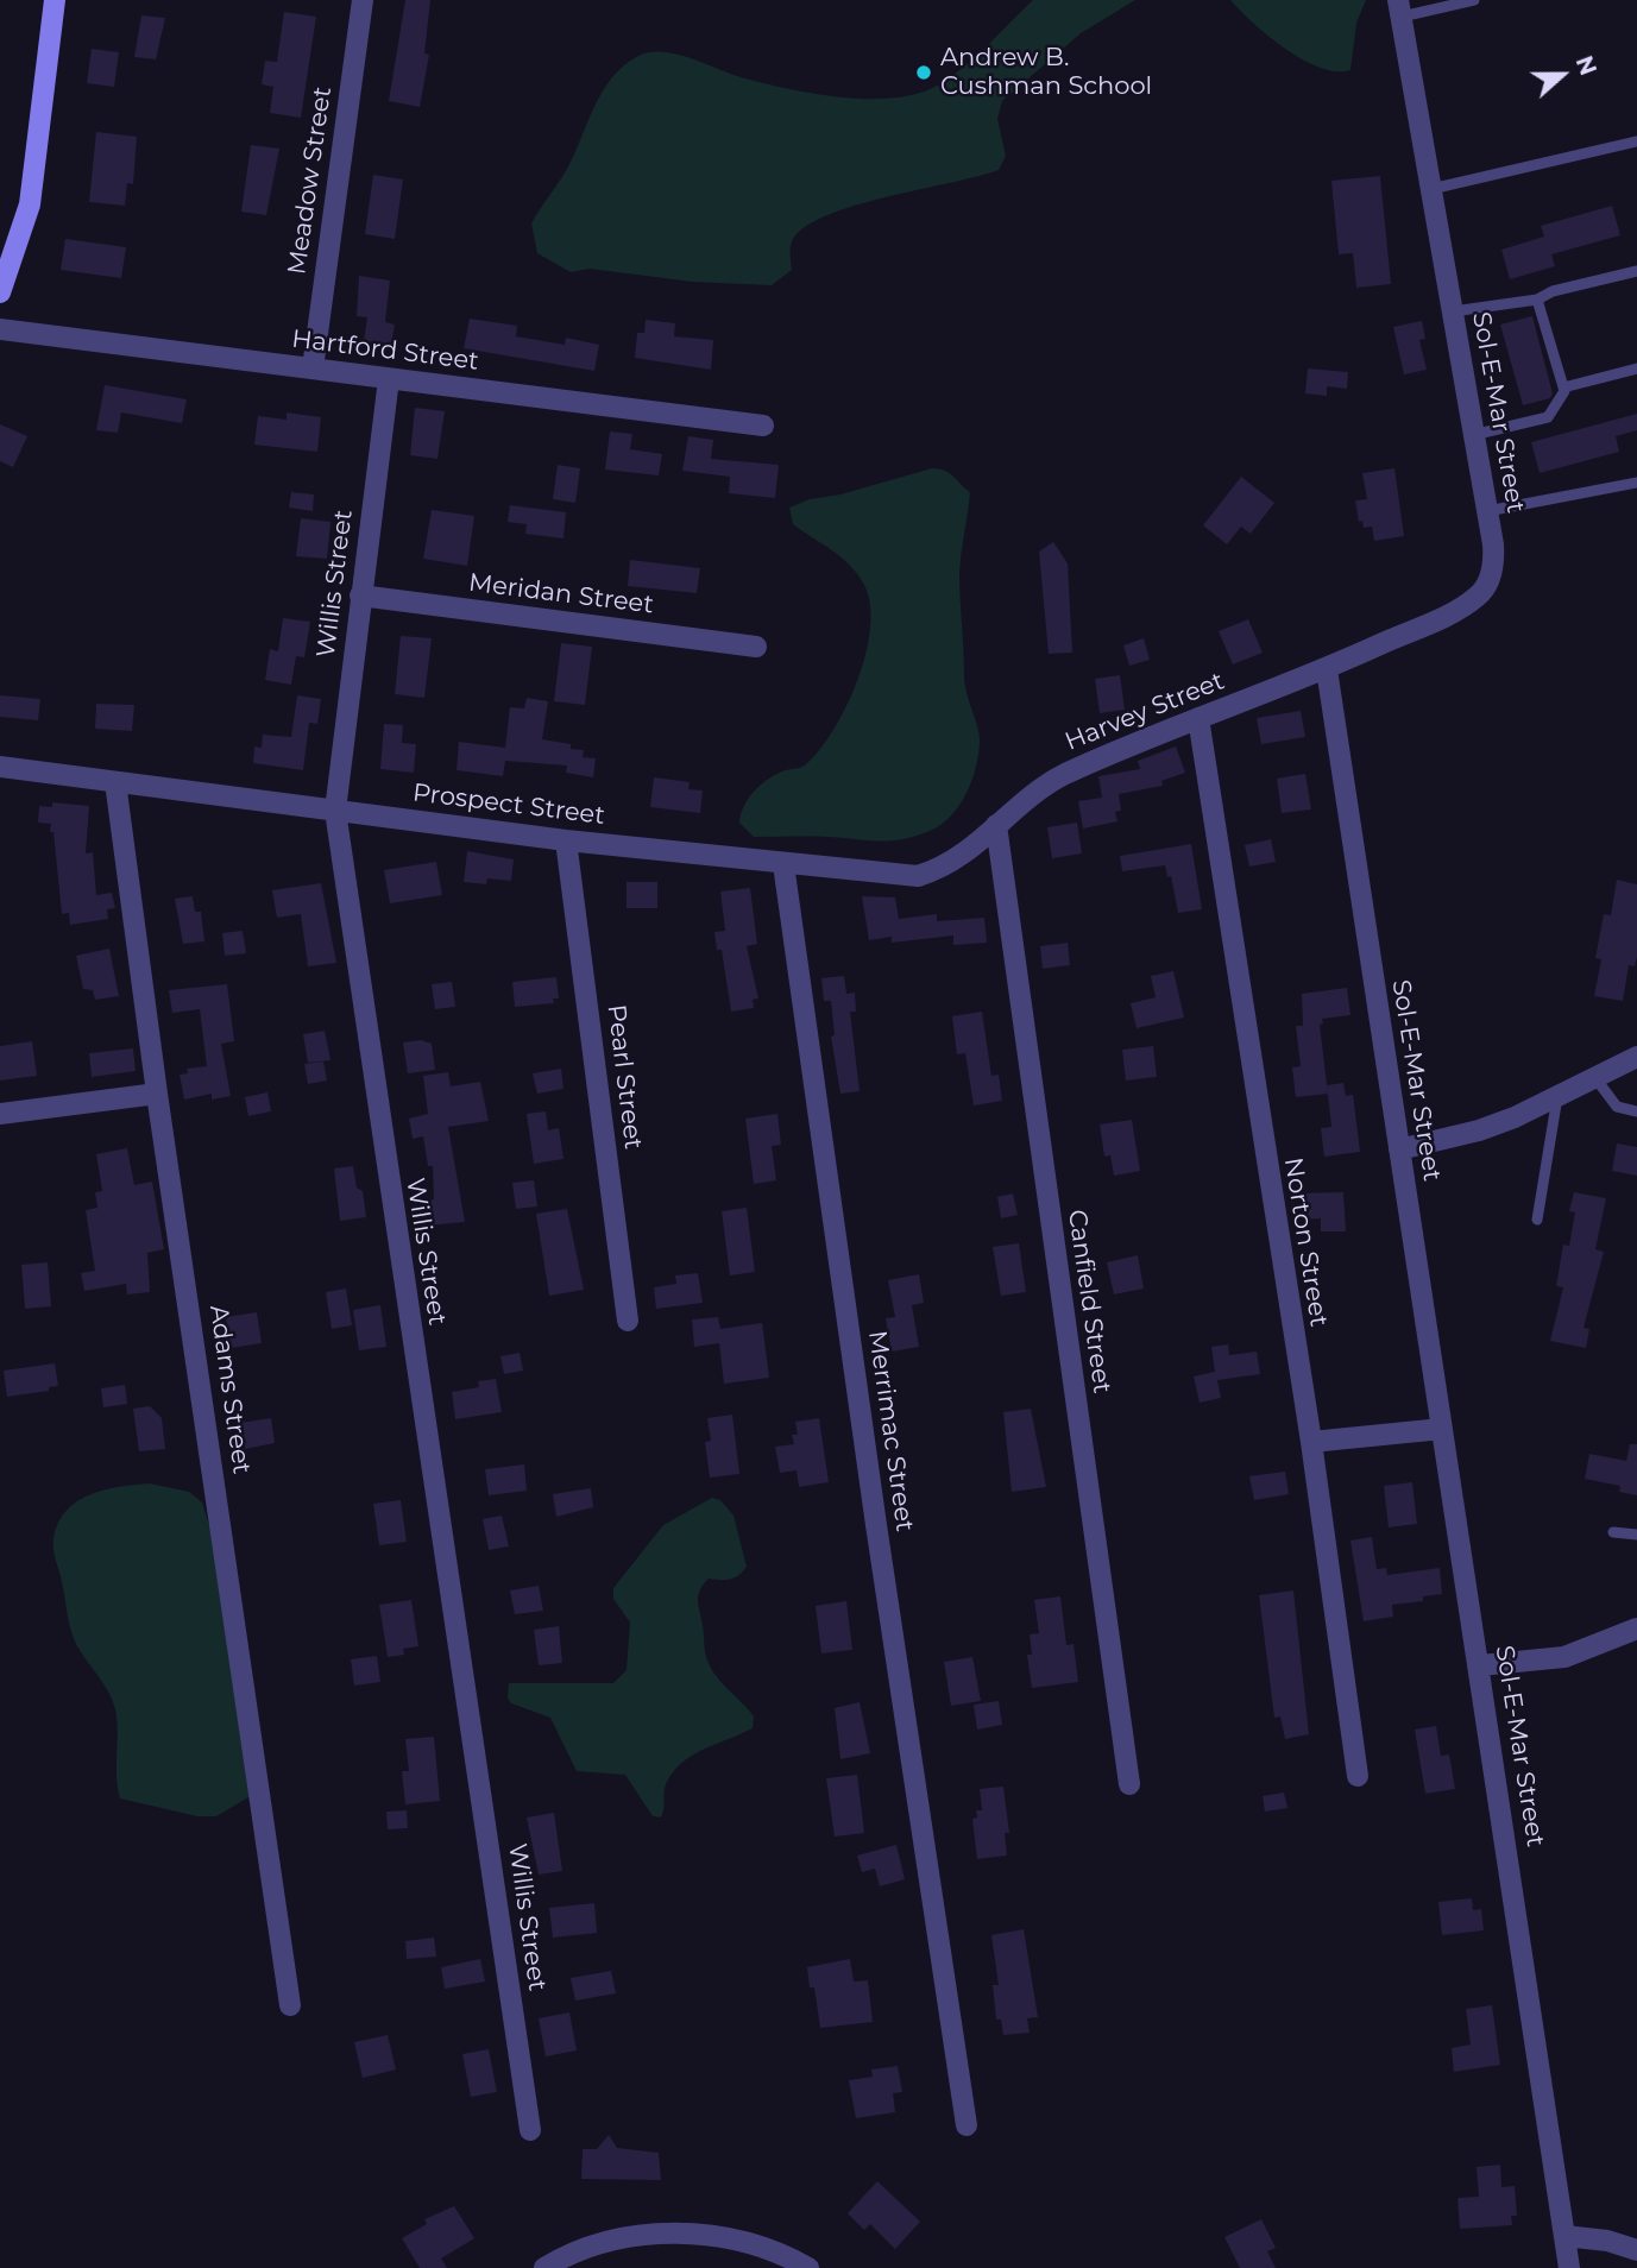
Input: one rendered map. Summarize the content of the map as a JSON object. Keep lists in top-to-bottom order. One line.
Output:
{"streets":{"street":["Meadow Street","Hartford Street","Sol-E-Mar Street","Willis Street","Meridan Street","Harvey Street","Prospect Street","Pearl Street","Norton Street","Canfield Street","Adams Street","Merrimac Street"]},"crossings":[["Meadow Street","Hartford Street"],["Hartford Street","Willis Street"],["Sol-E-Mar Street","Harvey Street"],["Willis Street","Meridan Street"],["Willis Street","Prospect Street"],["Harvey Street","Prospect Street"],["Harvey Street","Norton Street"],["Harvey Street","Canfield Street"],["Prospect Street","Pearl Street"],["Prospect Street","Canfield Street"],["Prospect Street","Adams Street"],["Prospect Street","Merrimac Street"]],"places":["Andrew B. Cushman School"],"north":"right"}
